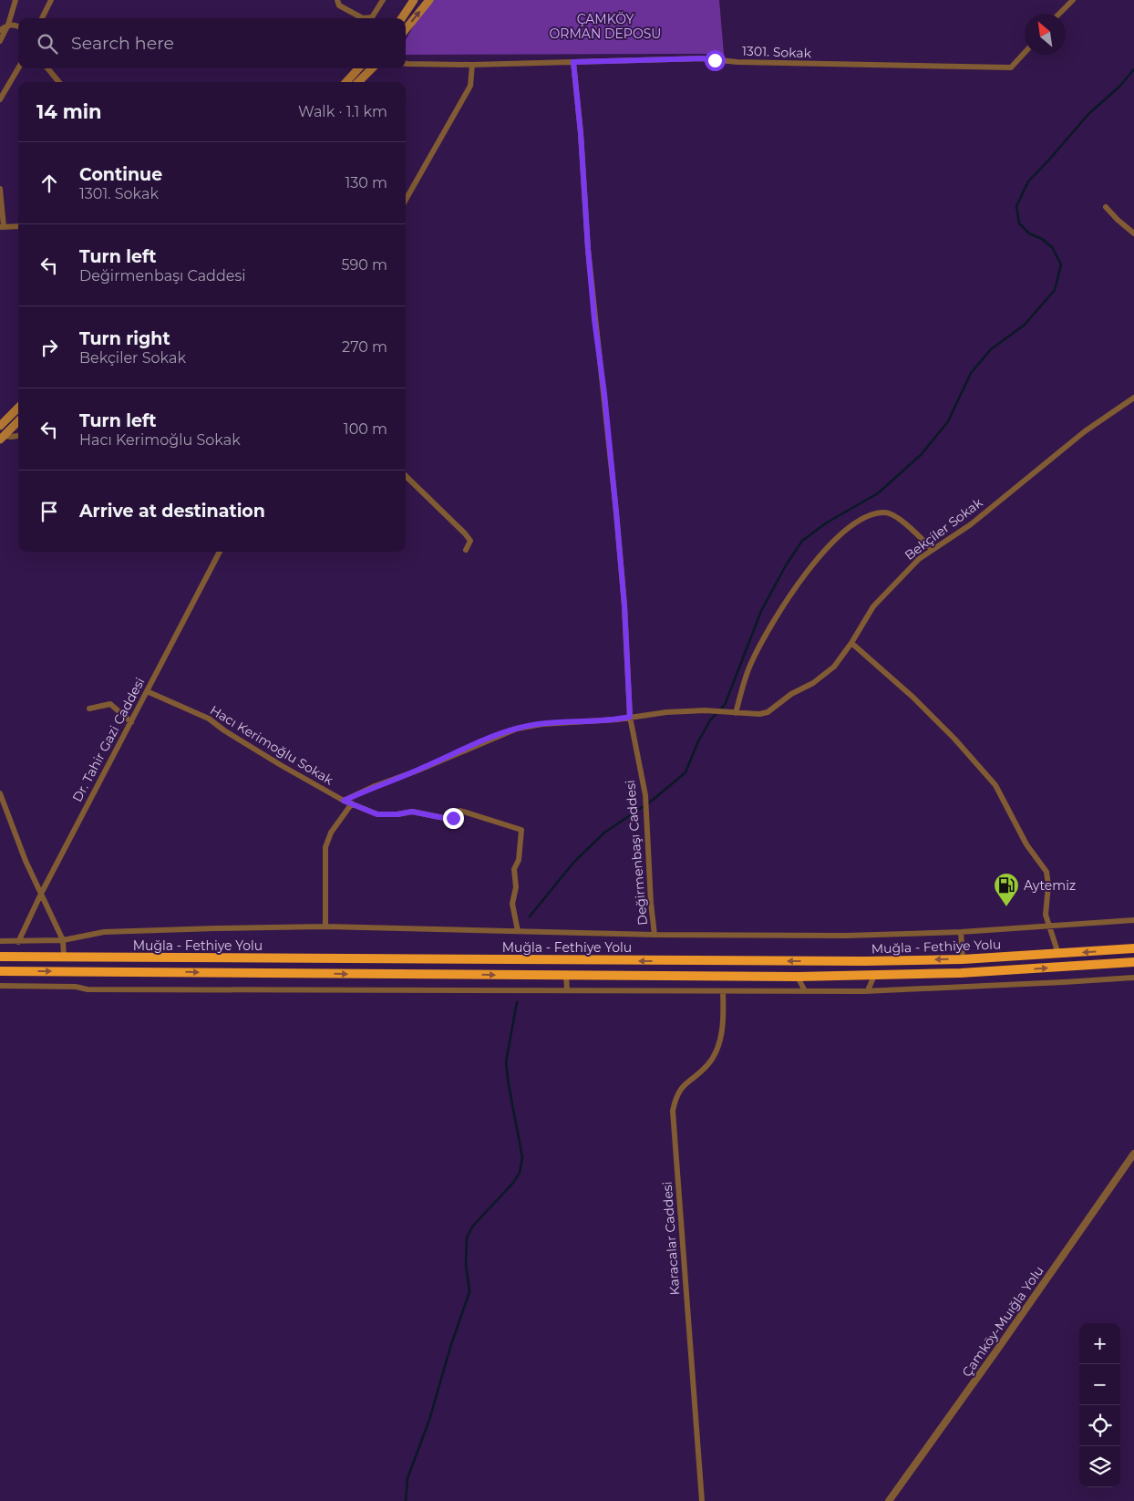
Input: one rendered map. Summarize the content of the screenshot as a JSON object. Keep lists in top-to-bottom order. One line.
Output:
{"streets":{"highway":["Muğla - Fethiye Yolu"],"street":["1301. Sokak","Bekçiler Sokak","Dr. Tahir Gazi Caddesi","Hacı Kerimoğlu Sokak","Değirmenbaşı Caddesi","Karacalar Caddesi","Çamköy-Muığla Yolu"]},"crossings":[["1301. Sokak","Değirmenbaşı Caddesi"],["Bekçiler Sokak","Hacı Kerimoğlu Sokak"],["Bekçiler Sokak","Değirmenbaşı Caddesi"],["Dr. Tahir Gazi Caddesi","Hacı Kerimoğlu Sokak"]],"parks":["ÇAMKÖY ORMAN DEPOSU"],"places":{"fuel station":["Aytemiz"]},"north":"top left","page":{"search":"Search here","heading":["14 min","Walk · 1.1 km"],"list":[["Continue","1301. Sokak","130 m"],["Turn left","Değirmenbaşı Caddesi","590 m"],["Turn right","Bekçiler Sokak","270 m"],["Turn left","Hacı Kerimoğlu Sokak","100 m"],"Arrive at destination"],"map_buttons":["+","−"]}}
